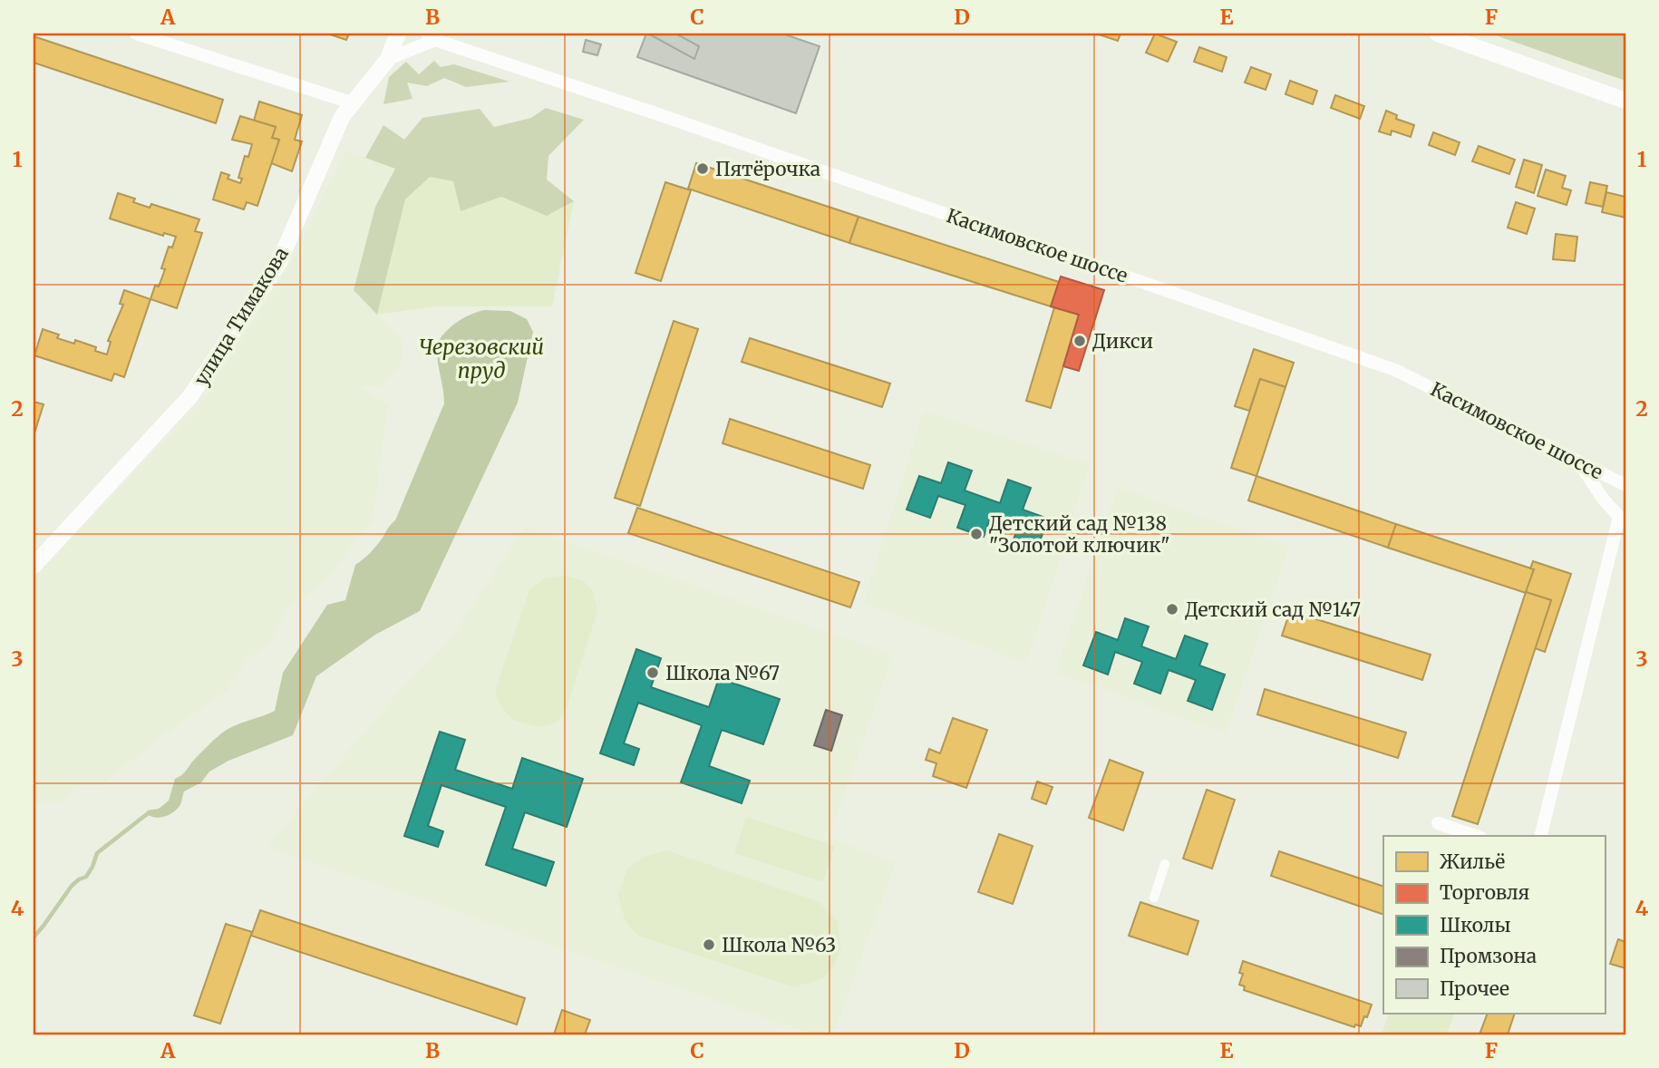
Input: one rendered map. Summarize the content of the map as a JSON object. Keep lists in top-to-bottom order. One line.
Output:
{"streets":{"street":["Касимовское шоссе","улица Тимакова"]},"crossings":[["Касимовское шоссе","улица Тимакова"]],"water":["Черезовский пруд"],"places":["Пятёрочка","Дикси","Детский сад №138 \"Золотой ключик\"","Детский сад №147","Школа №67","Школа №63"],"legend":["Жильё","Торговля","Школы","Промзона","Прочее"],"grid":{"columns":["A","B","C","D","E","F"],"rows":["1","2","3","4"]}}
